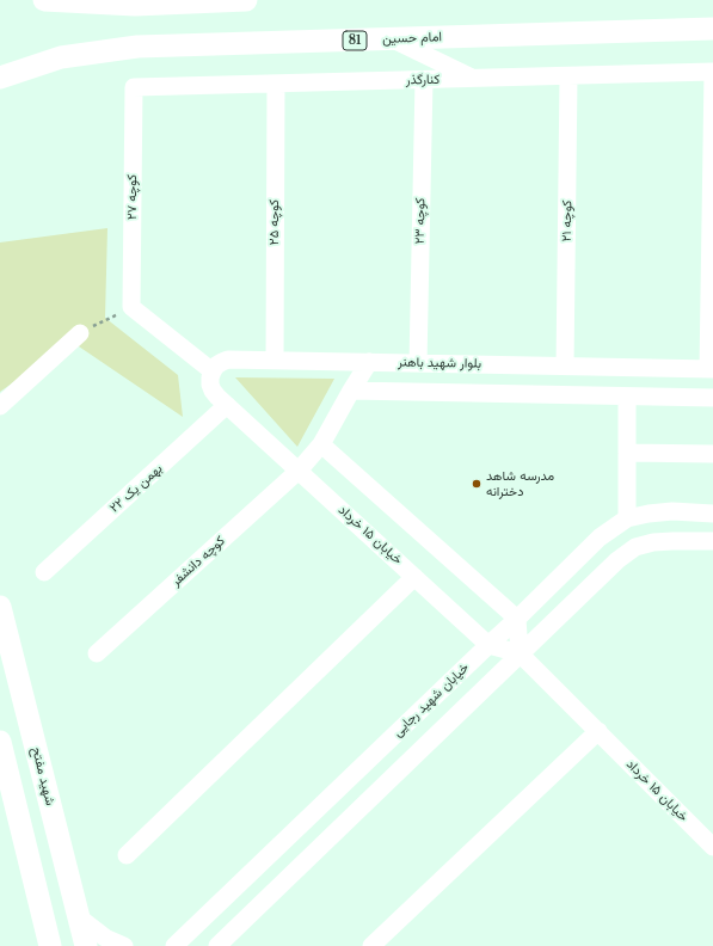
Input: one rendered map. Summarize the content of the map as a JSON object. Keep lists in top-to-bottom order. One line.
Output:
{"streets":{"main road":["امام حسین","81","شهید مفتح"],"street":["کنارگذر","کوچه ۲۷","کوچه ۲۳","کوچه ۲۱","کوچه ۲۵","بلوار شهید باهنر","۲۲ بهمن یک","خیابان ۱۵ خرداد","کوچه دانشفر","خیابان شهید رجایی"]},"crossings":[["کنارگذر","کوچه ۲۷"],["کنارگذر","کوچه ۲۳"],["کنارگذر","کوچه ۲۱"],["کنارگذر","کوچه ۲۵"],["کوچه ۲۳","بلوار شهید باهنر"],["کوچه ۲۱","بلوار شهید باهنر"],["کوچه ۲۵","بلوار شهید باهنر"],["بلوار شهید باهنر","کوچه دانشفر"],["۲۲ بهمن یک","خیابان ۱۵ خرداد"],["خیابان ۱۵ خرداد","کوچه دانشفر"],["خیابان ۱۵ خرداد","خیابان شهید رجایی"]],"places":["مدرسه شاهد دخترانه"]}
